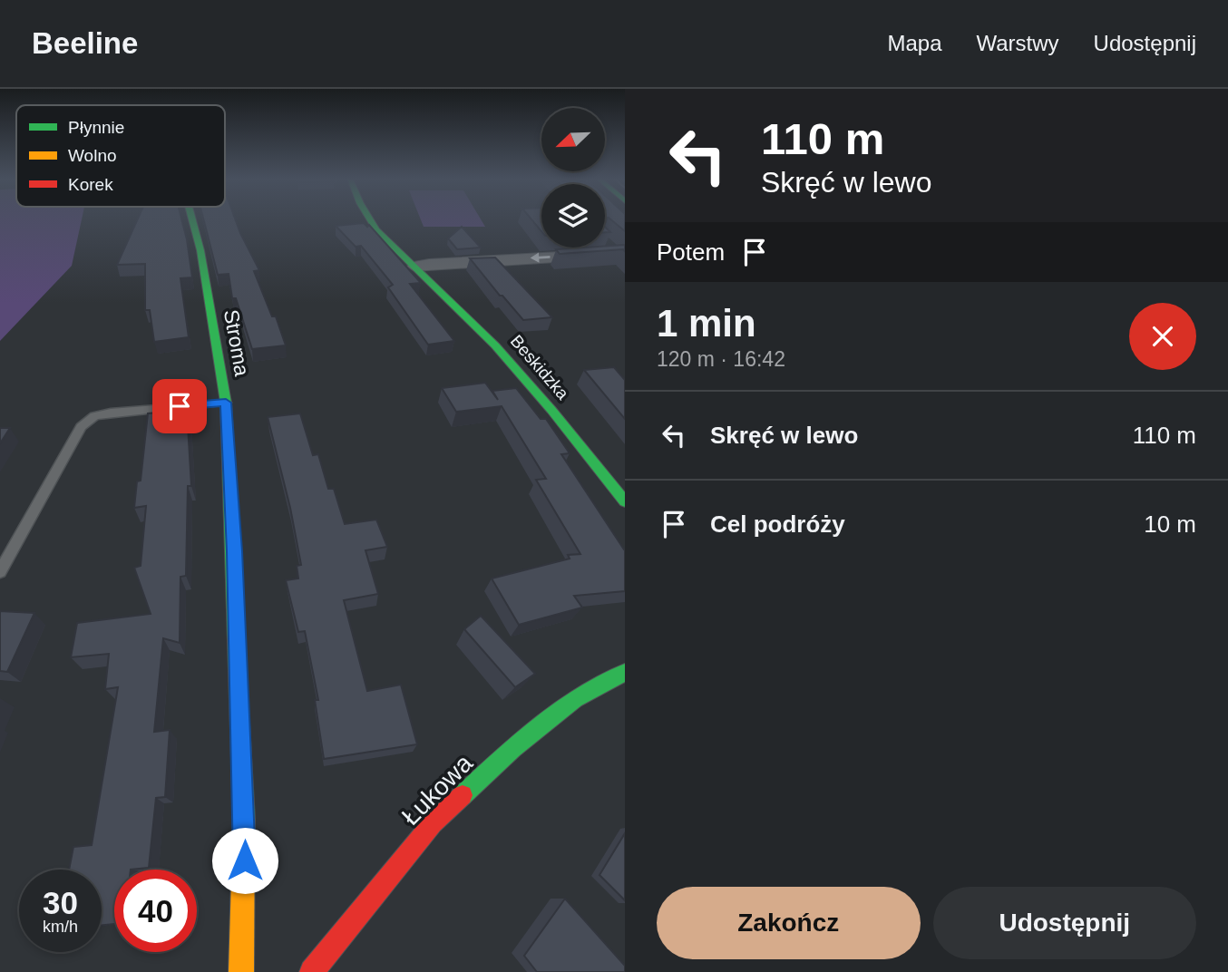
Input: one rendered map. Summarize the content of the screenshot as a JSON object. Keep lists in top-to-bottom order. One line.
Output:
{"streets":{"street":["Stroma","Beskidzka","Łukowa"]},"legend":["Płynnie","Wolno","Korek"],"north":"bottom left","page":{"header":"Beeline","nav":["Mapa","Warstwy","Udostępnij"],"turn":["110 m","Skręć w lewo"],"then":"Potem","heading":["1 min","120 m · 16:42"],"list":[{"name":"Skręć w lewo","value":"110 m"},{"name":"Cel podróży","value":"10 m"}],"speed":"30 km/h","limit":"40","buttons":["Zakończ","Udostępnij"]}}
